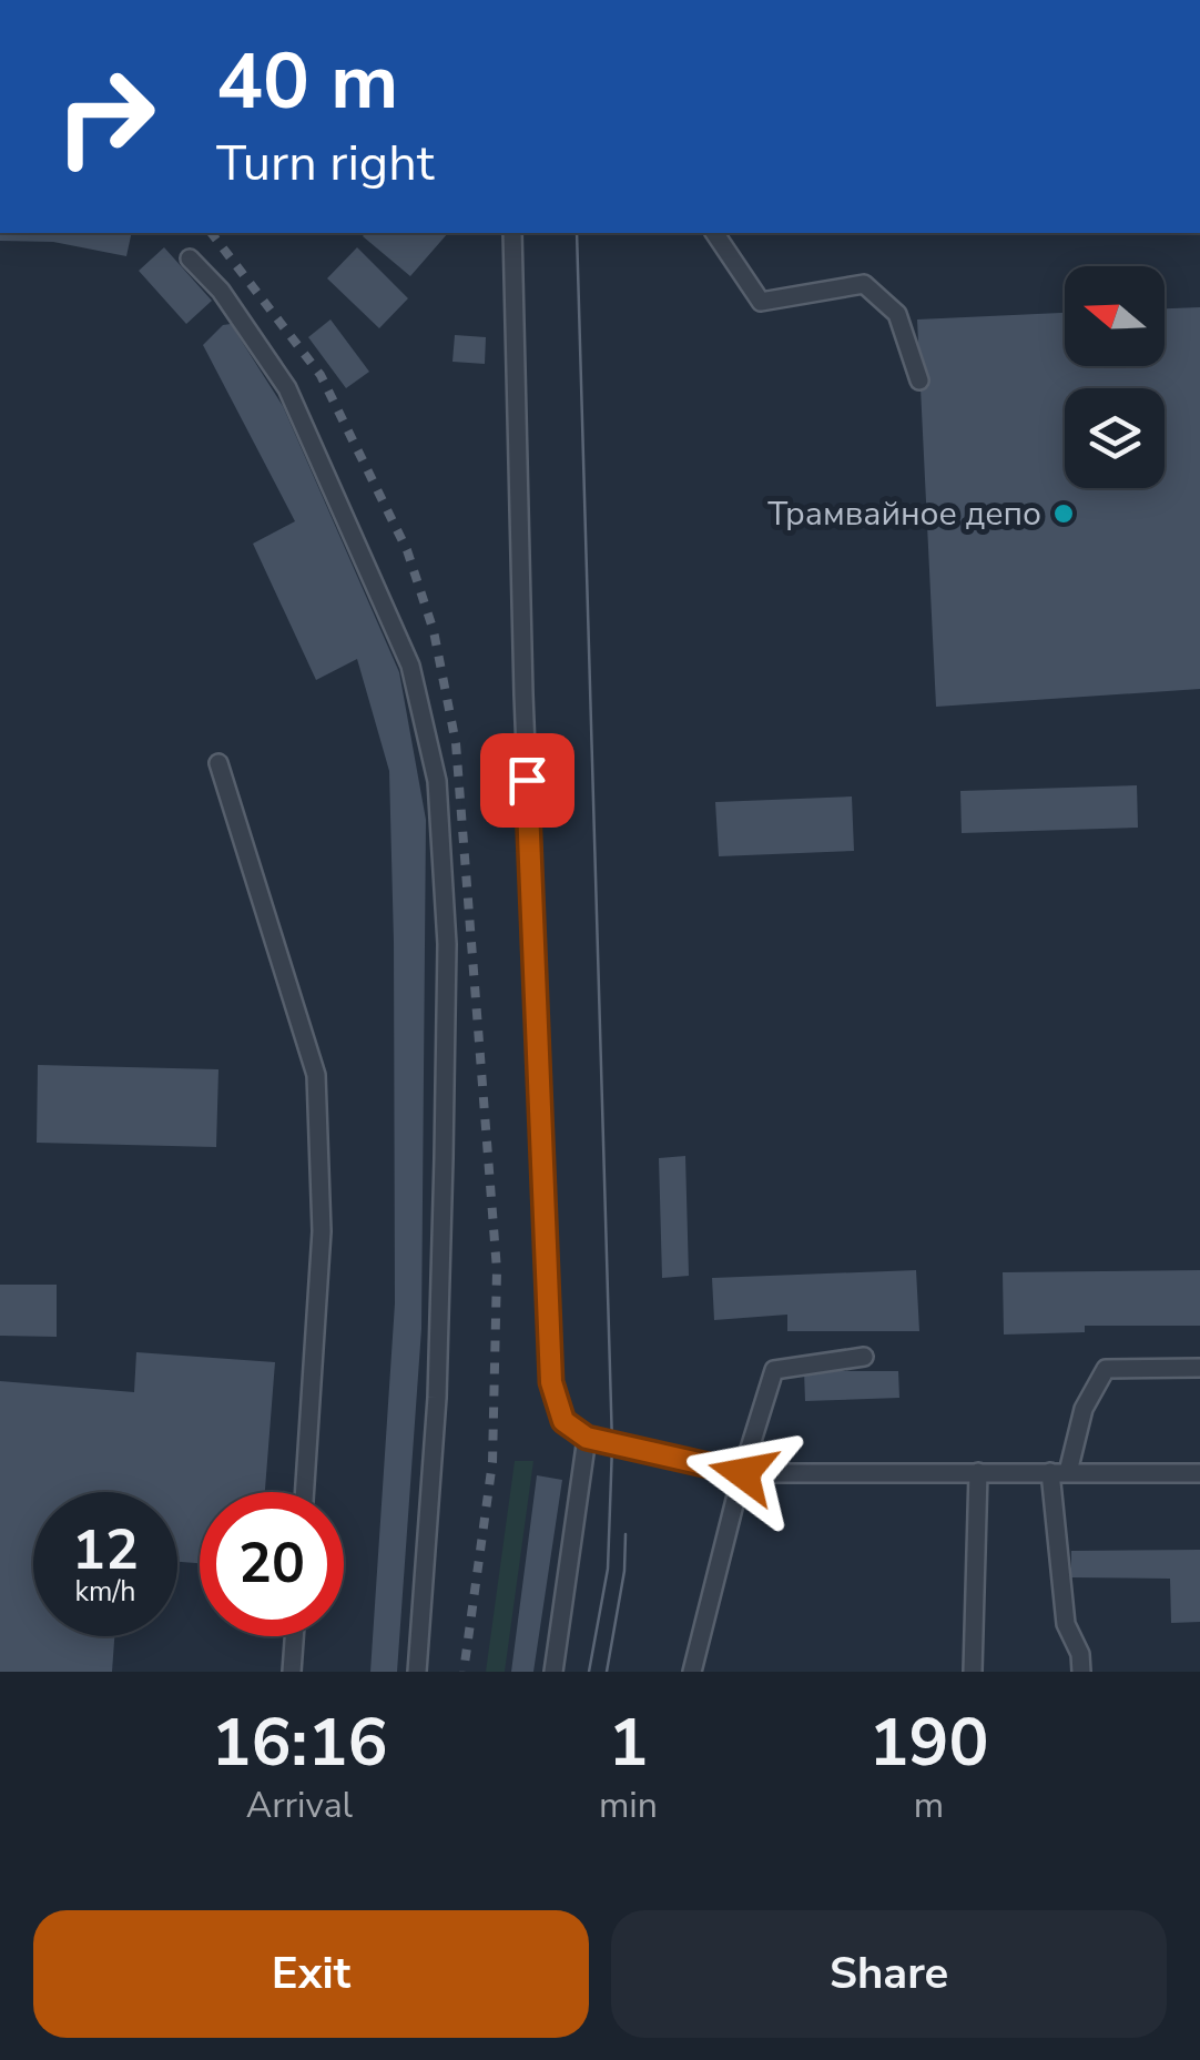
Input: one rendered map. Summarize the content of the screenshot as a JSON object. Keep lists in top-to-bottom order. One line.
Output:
{"places":["Трамвайное депо"],"north":"left","page":{"turn":["40 m","Turn right"],"speed":"12 km/h","limit":"20","eta":["16:16","Arrival","1","min","190","m"],"buttons":["Exit","Share"]}}
